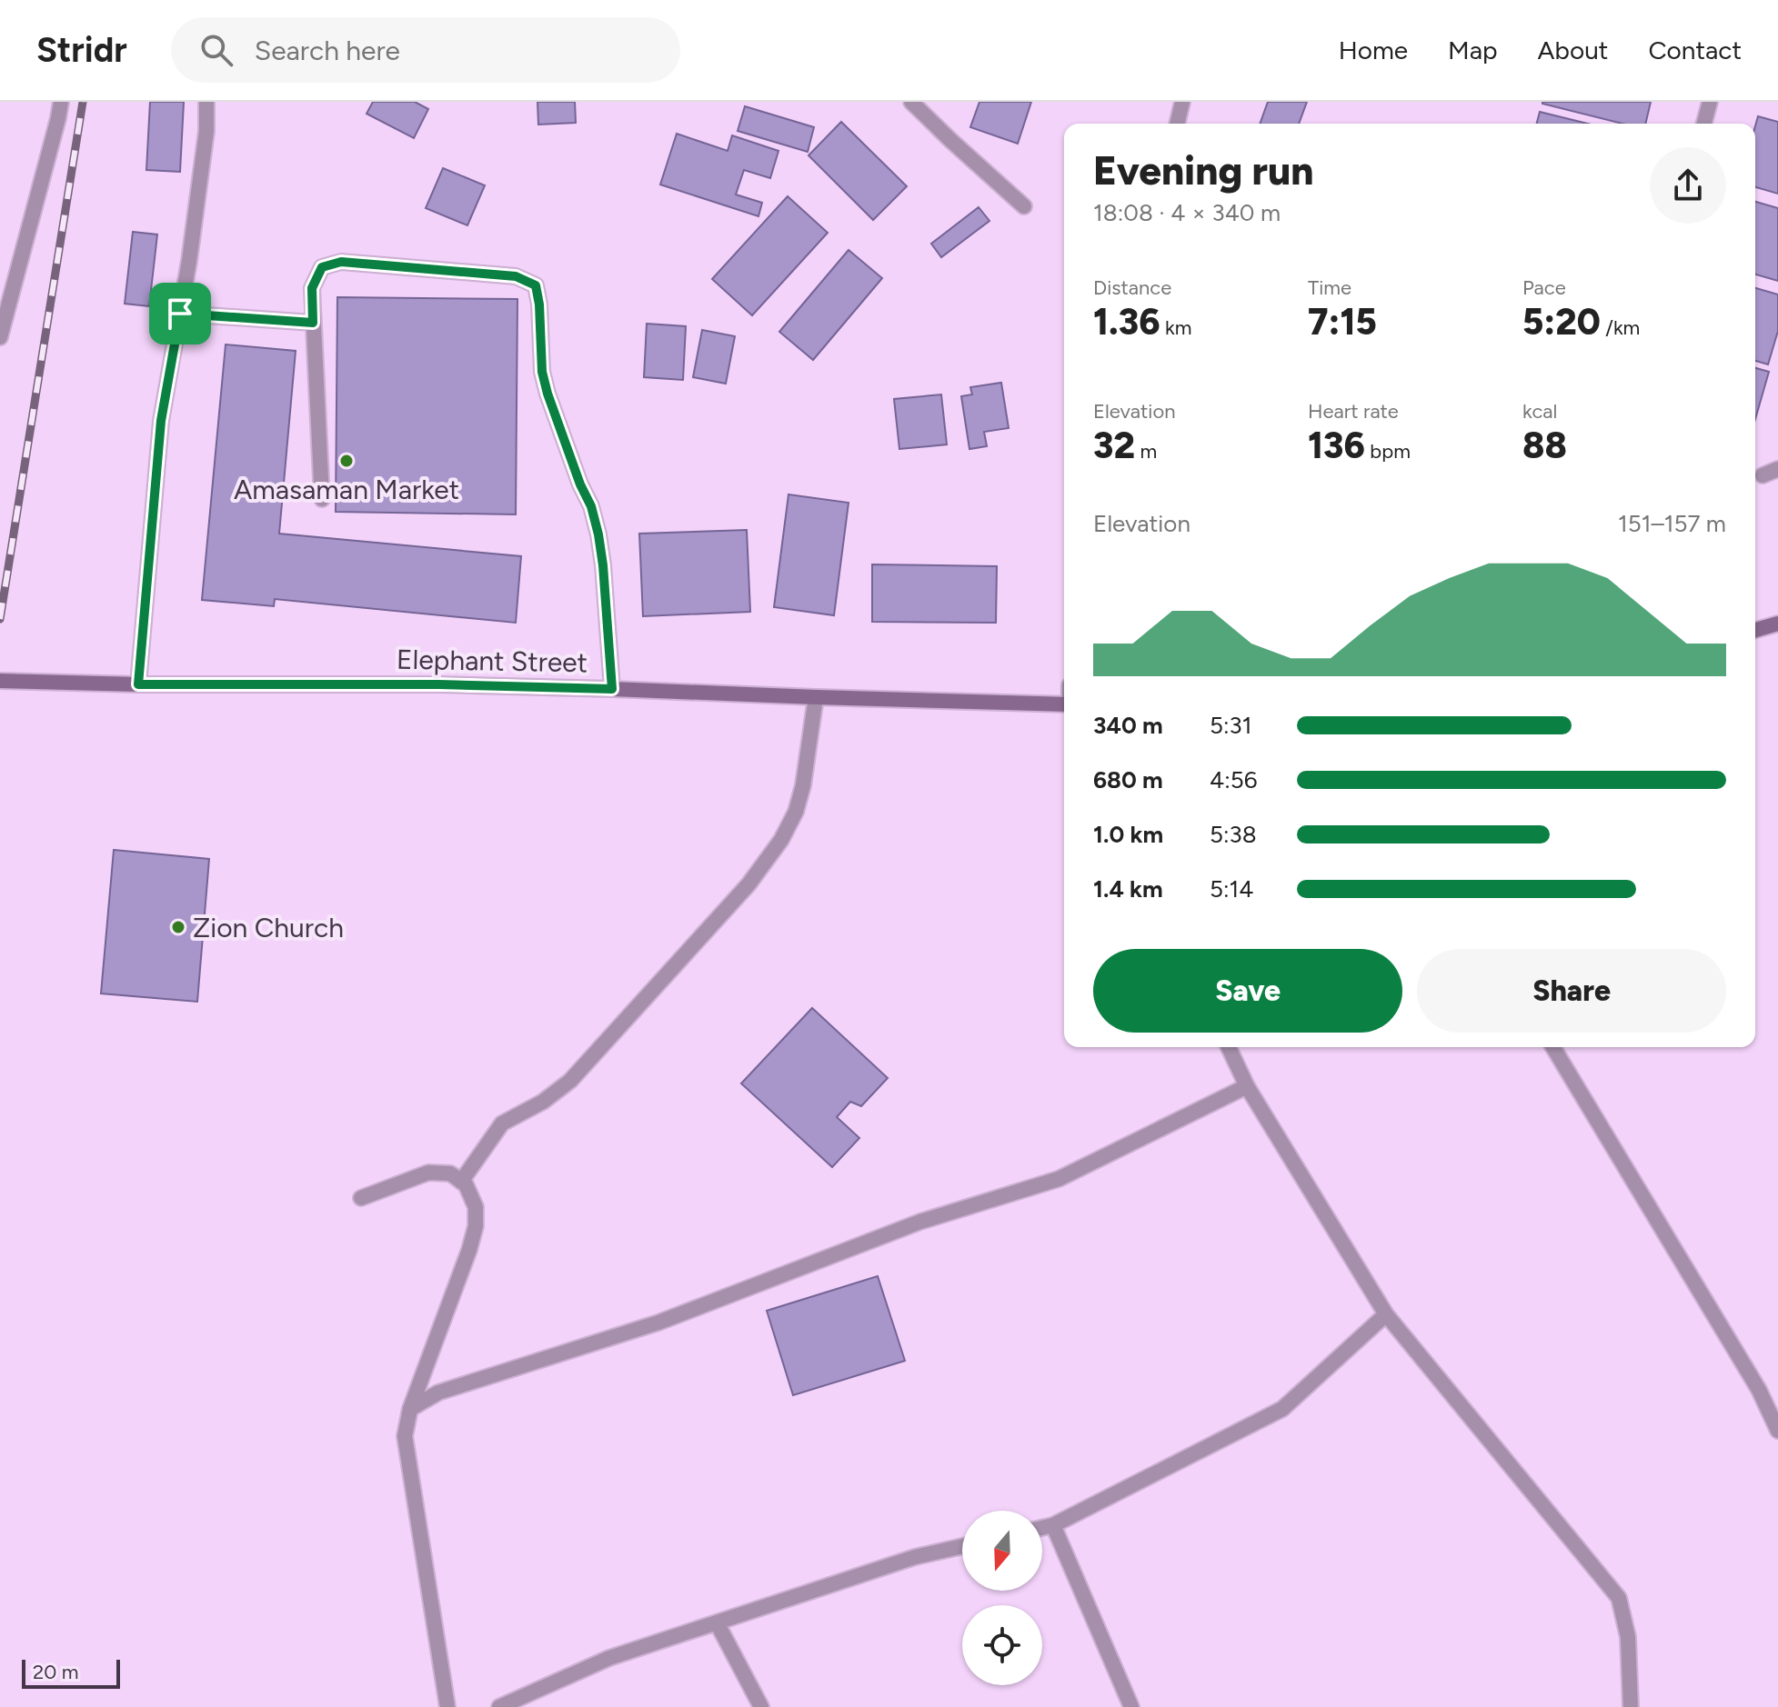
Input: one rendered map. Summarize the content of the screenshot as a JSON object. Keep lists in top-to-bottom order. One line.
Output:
{"streets":{"main road":["Elephant Street"]},"places":["Amasaman Market","Zion Church"],"scale_bar":"20 m","north":"bottom","page":{"header":"Stridr","search":"Search here","nav":["Home","Map","About","Contact"],"heading":["Evening run","18:08 · 4 × 340 m"],"stats":[["Distance","1.36 km"],["Time","7:15"],["Pace","5:20 /km"],["Elevation","32 m"],["Heart rate","136 bpm"],["kcal","88"]],"chart":["Elevation","151–157 m"],"list":[{"name":"340 m","note":"5:31"},{"name":"680 m","note":"4:56"},{"name":"1.0 km","note":"5:38"},{"name":"1.4 km","note":"5:14"}],"buttons":["Save","Share"],"scale":"20 m"}}
